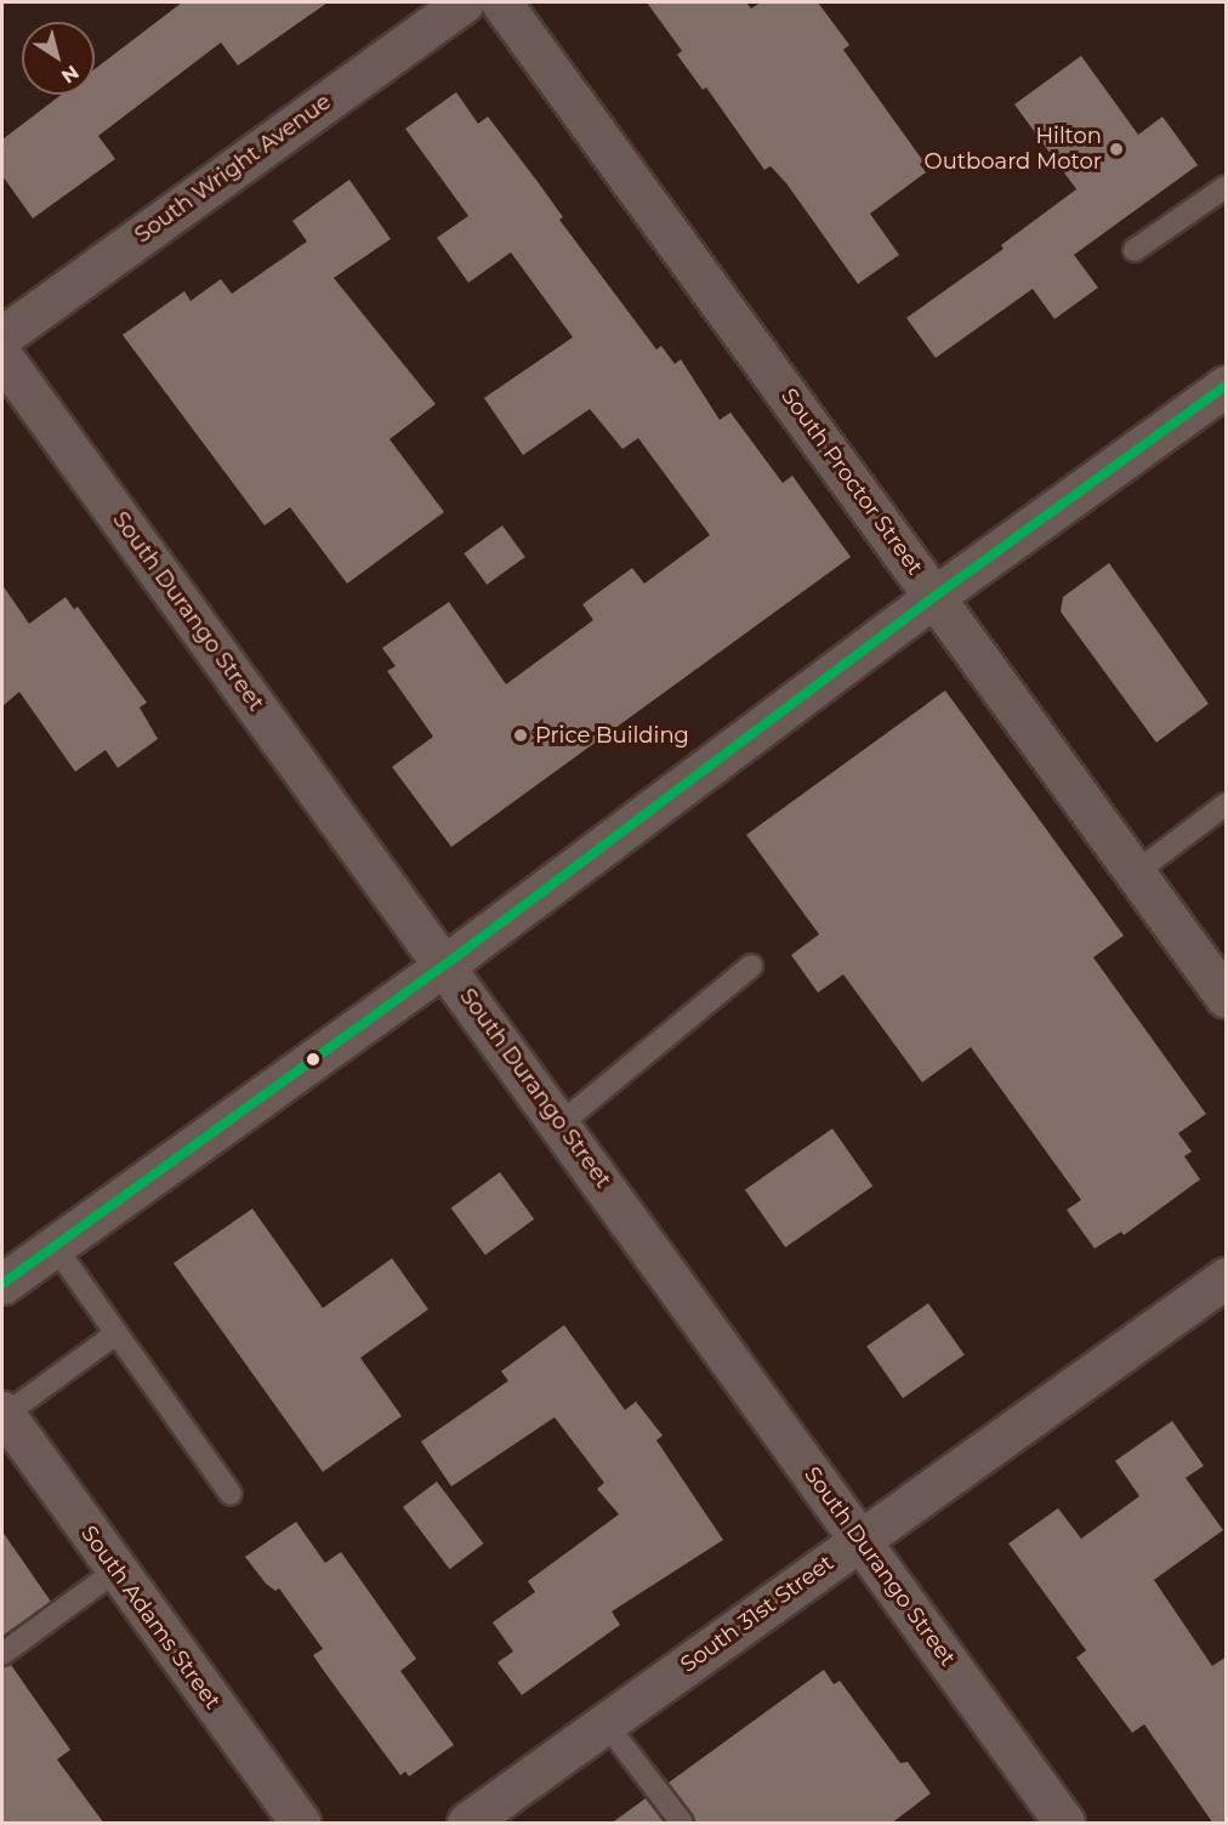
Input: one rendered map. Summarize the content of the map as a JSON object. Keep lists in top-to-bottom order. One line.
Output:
{"streets":{"street":["South Wright Avenue","South Proctor Street","South Durango Street","South 31st Street","South Adams Street"]},"crossings":[["South Durango Street","South 31st Street"]],"places":["Hilton Outboard Motor","Price Building"],"north":"bottom right"}
